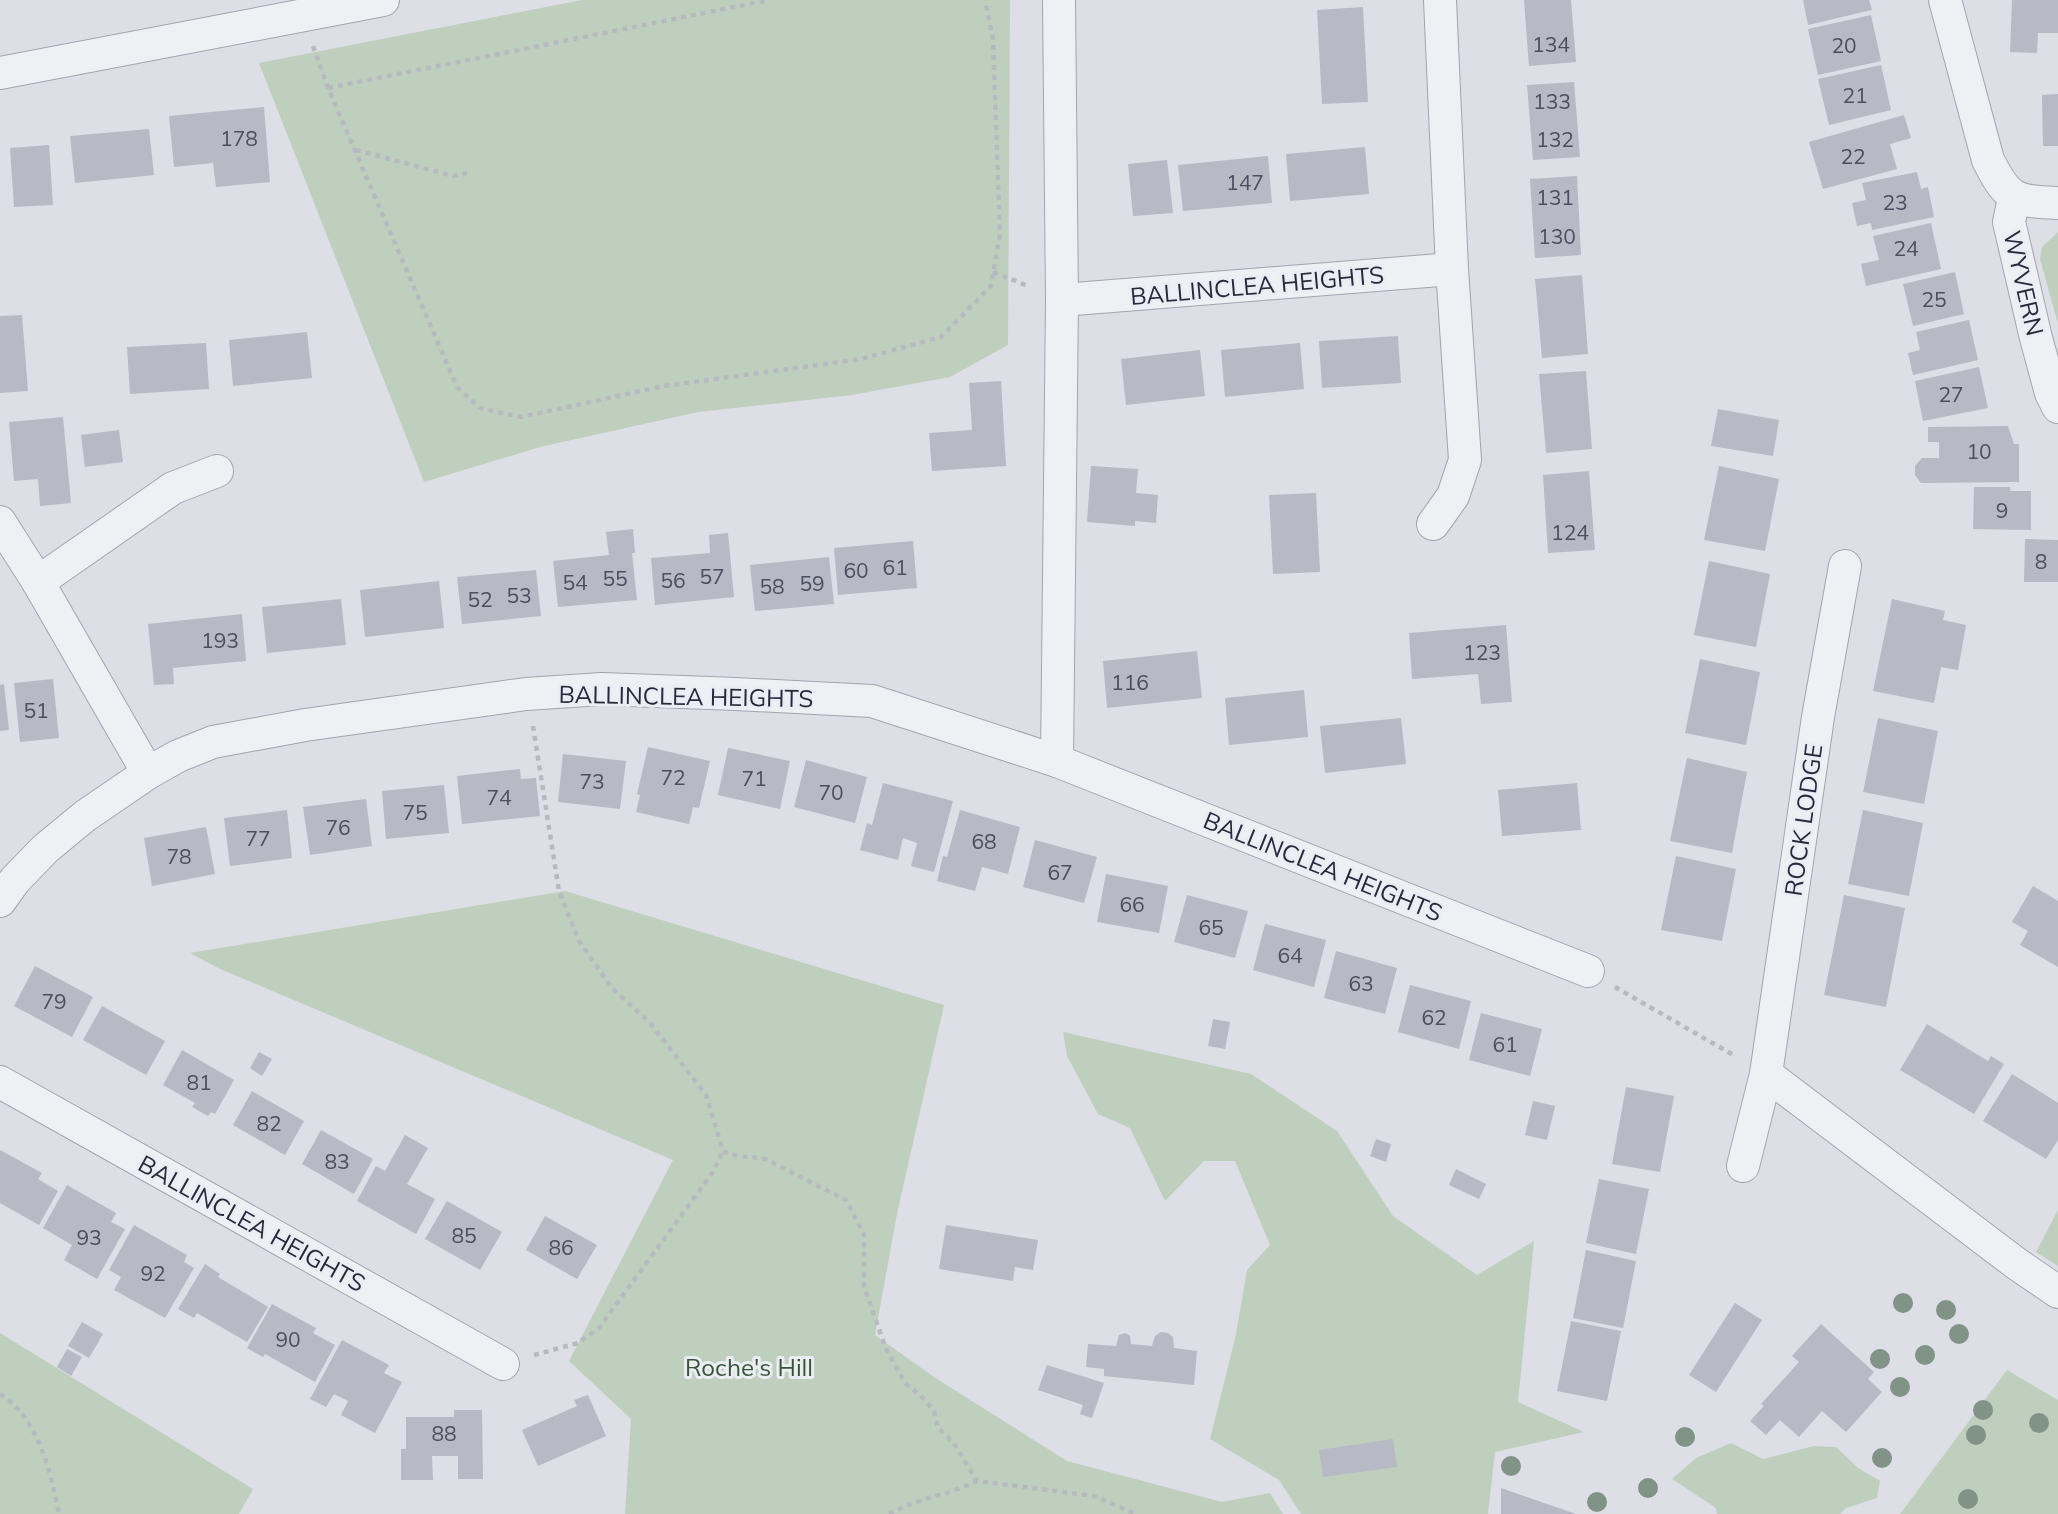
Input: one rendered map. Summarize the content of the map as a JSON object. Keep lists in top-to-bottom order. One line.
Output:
{"streets":{"street":["WYVERN","BALLINCLEA HEIGHTS","ROCK LODGE"]},"parks":["Roche's Hill"],"house_numbers":["134","20","21","133","178","132","22","147","131","23","130","24","25","27","10","9","124","8","61","60","57","55","56","54","59","58","53","52","193","123","116","51","72","71","73","70","74","75","76","77","68","78","67","66","65","64","63","79","62","61","81","82","83","85","93","86","92","90","88"]}
